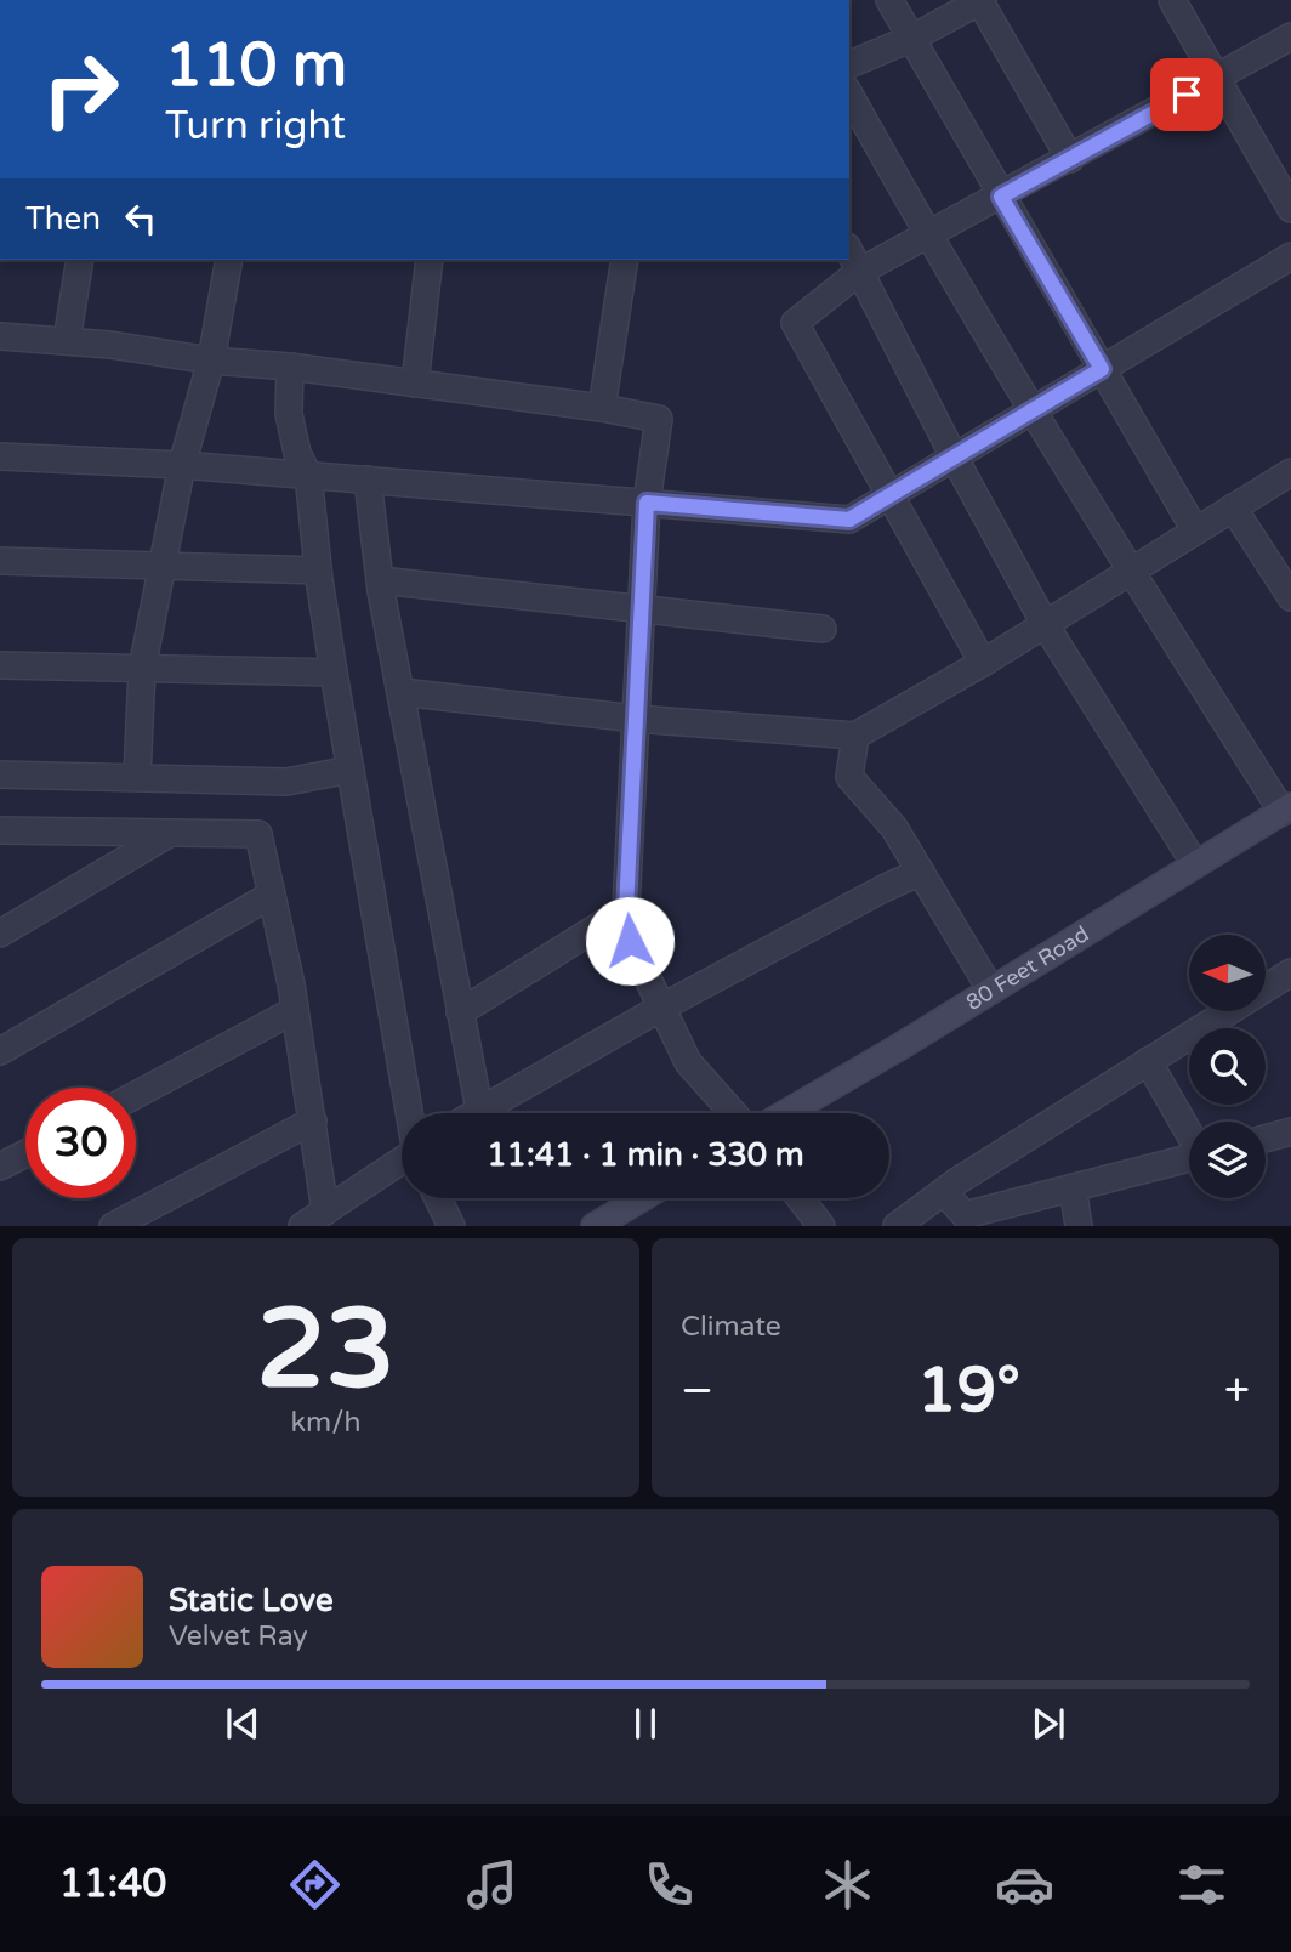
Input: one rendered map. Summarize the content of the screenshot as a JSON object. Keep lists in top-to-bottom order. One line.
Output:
{"streets":{"main road":["80 Feet Road"]},"north":"left","page":{"turn":["110 m","Turn right"],"then":"Then","limit":"30","trip":"11:41 · 1 min · 330 m","tile":[["23","km/h"],"Climate"],"heat":["−","19°","+"],"song":["Static Love","Velvet Ray"],"tabs":"11:40"}}
